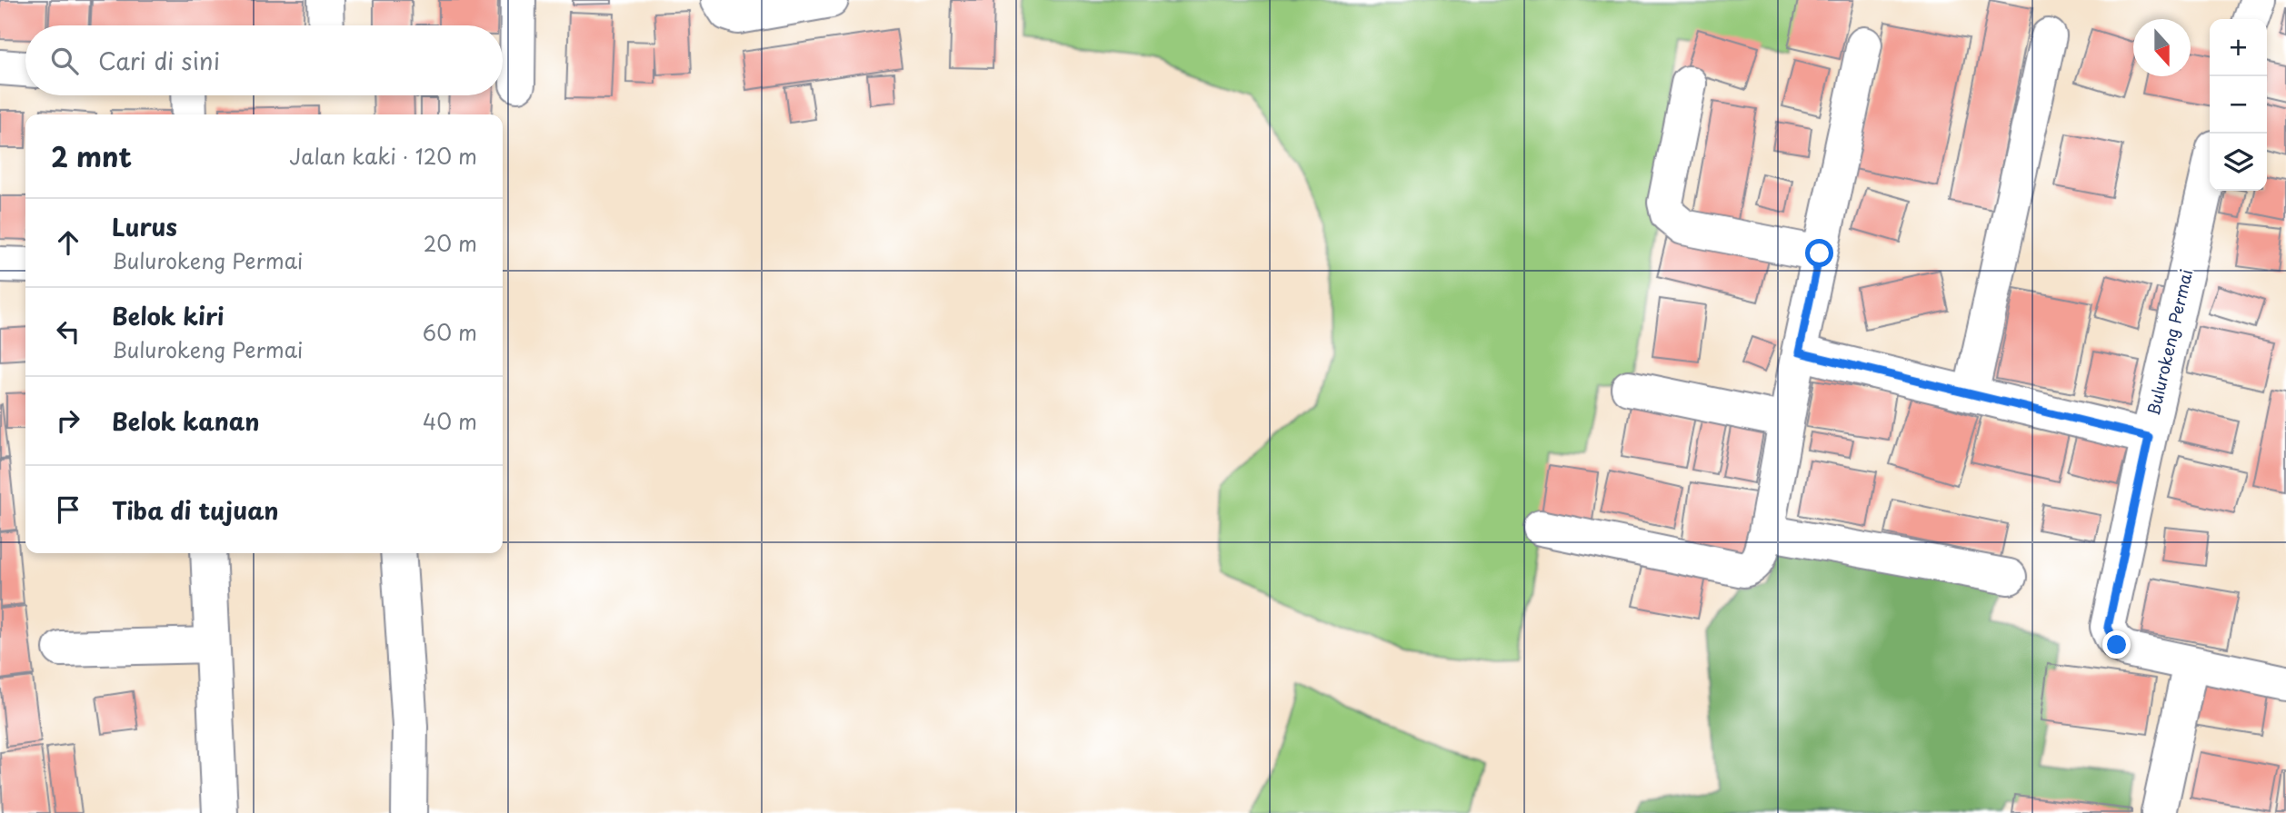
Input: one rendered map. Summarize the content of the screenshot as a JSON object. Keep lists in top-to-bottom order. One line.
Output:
{"streets":{"street":["Bulurokeng Permai"]},"north":"bottom","page":{"map_buttons":["+","−"],"search":"Cari di sini","heading":["2 mnt","Jalan kaki · 120 m"],"list":[["Lurus","Bulurokeng Permai","20 m"],["Belok kiri","Bulurokeng Permai","60 m"],["Belok kanan","40 m"],"Tiba di tujuan"]}}
